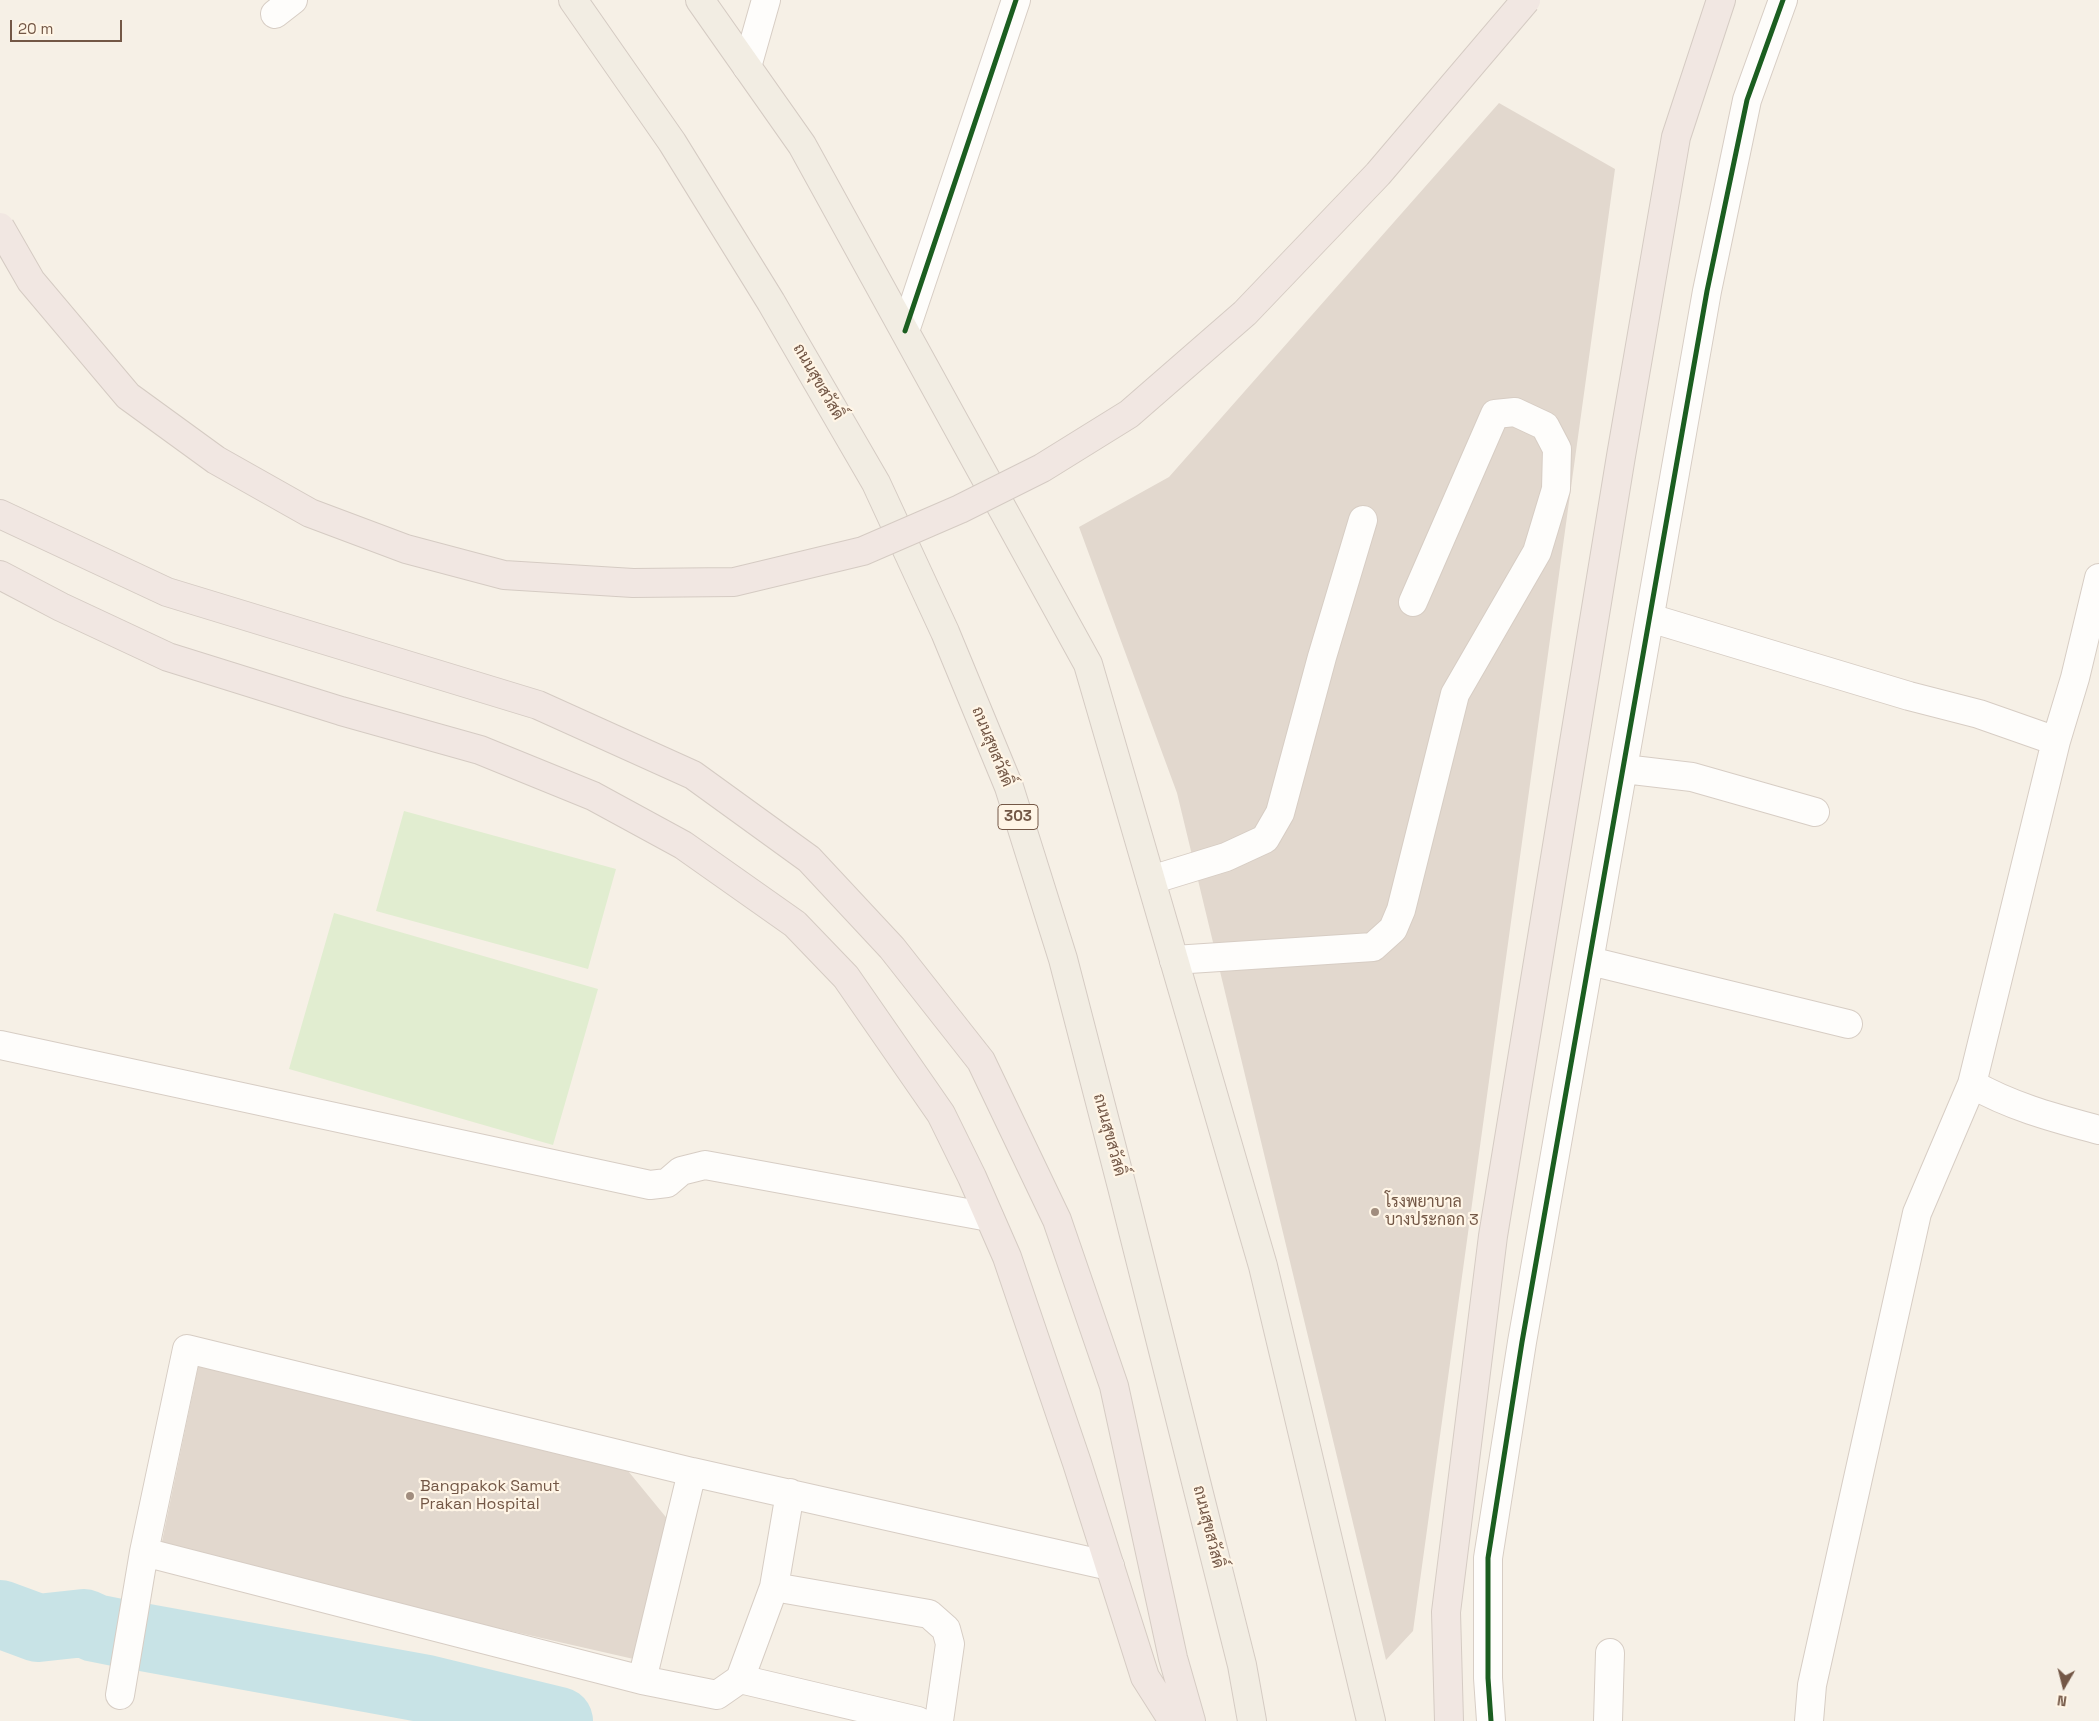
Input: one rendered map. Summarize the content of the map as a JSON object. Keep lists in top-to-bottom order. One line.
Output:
{"streets":{"main road":["ถนนสุขสวัสดิ์","303"]},"places":["โรงพยาบาล บางประกอก 3","Bangpakok Samut Prakan Hospital"],"scale_bar":"20 m","north":"bottom"}
